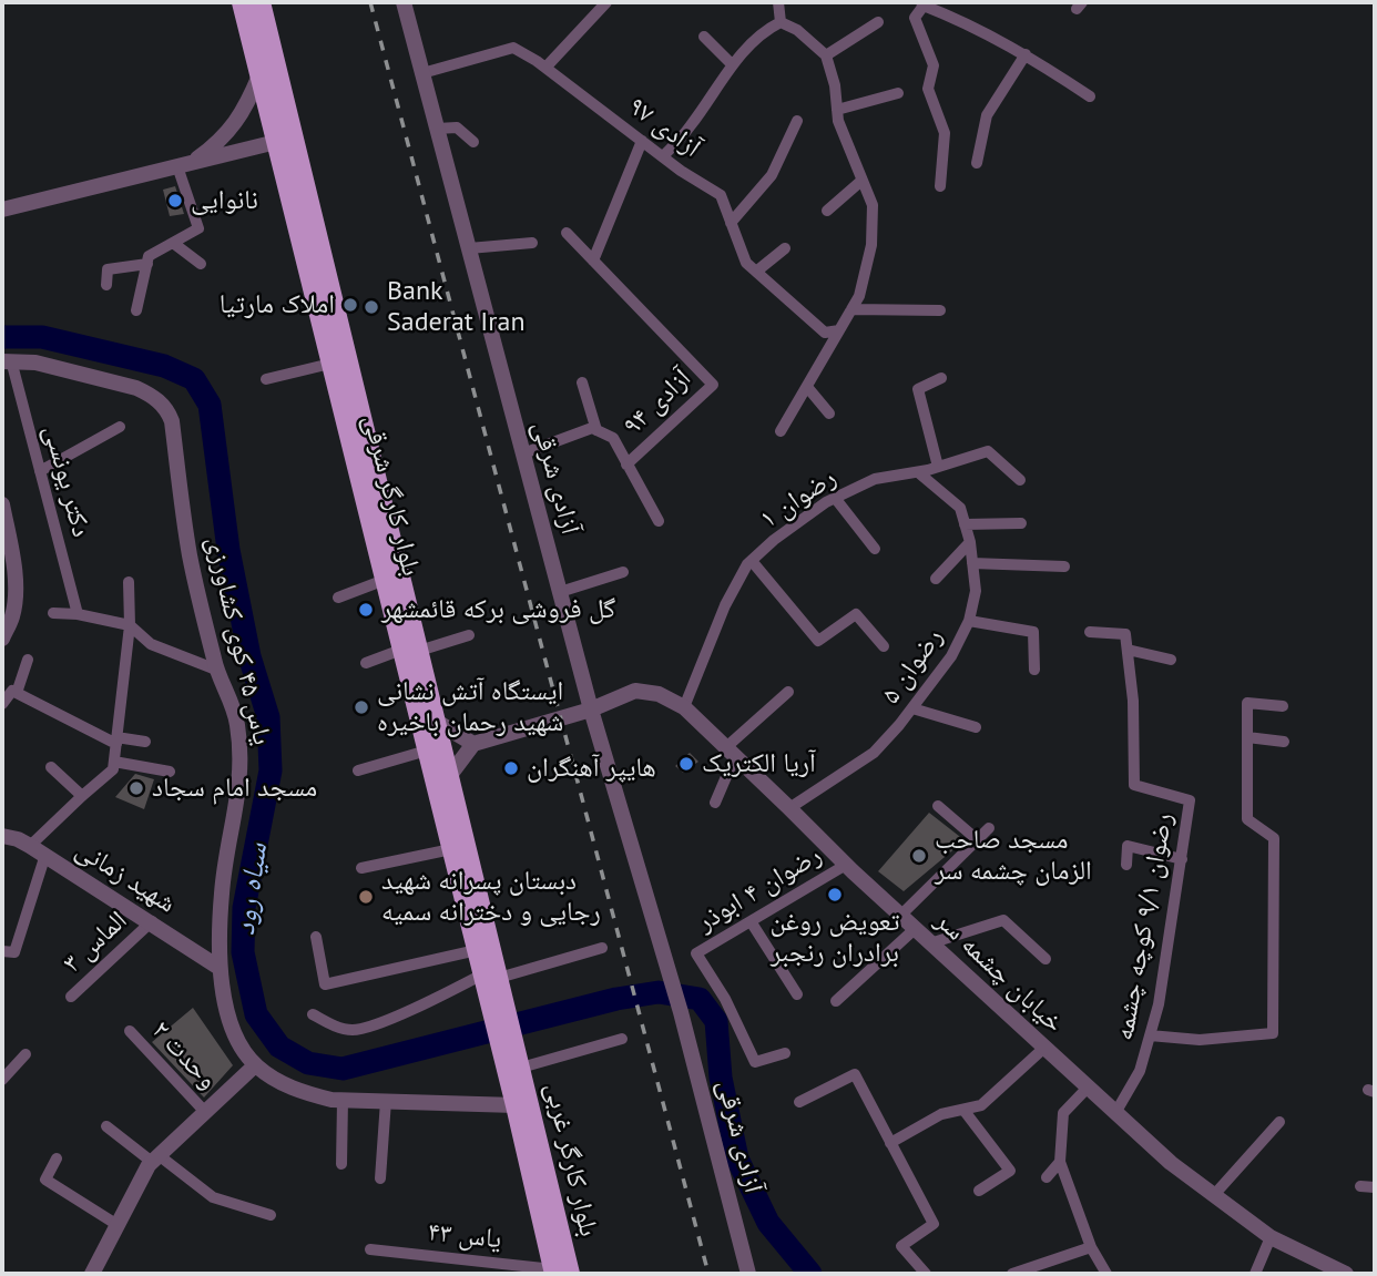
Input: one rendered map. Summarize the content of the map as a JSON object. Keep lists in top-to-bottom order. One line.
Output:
{"streets":{"main road":["بلوار کارگر شرقی","بلوار کارگر غربی"],"street":["آزادی ۹۷","آزادی ۹۴","آزادی شرقی","دکتر یونسی","رضوان ۱","یاس ۴۵ کوی کشاورزی","رضوان ۵","شهید زمانی","رضوان ۴ ابوذر","رضوان ۹/۱ کوچه چشمه","الماس ۳","خیابان چشمه سر","وحدت ۲","یاس ۴۳"]},"crossings":[["آزادی ۹۷","آزادی شرقی"],["آزادی شرقی","خیابان چشمه سر"],["دکتر یونسی","یاس ۴۵ کوی کشاورزی"],["رضوان ۱","رضوان ۵"],["رضوان ۱","خیابان چشمه سر"],["یاس ۴۵ کوی کشاورزی","شهید زمانی"],["یاس ۴۵ کوی کشاورزی","بلوار کارگر غربی"],["رضوان ۵","خیابان چشمه سر"],["شهید زمانی","الماس ۳"],["رضوان ۴ ابوذر","خیابان چشمه سر"],["رضوان ۹/۱ کوچه چشمه","خیابان چشمه سر"],["بلوار کارگر غربی","یاس ۴۳"]],"water":["سیاه رود"],"places":["نانوایی","املاک مارتیا","Bank Saderat Iran","گل فروشی برکه قائمشهر","ایستگاه آتش نشانی شهید رحمان باخیره","آریا الکتریک","هایپر آهنگران","مسجد امام سجاد","مسجد صاحب الزمان چشمه سر","تعویض روغن برادران رنجبر","دبستان پسرانه شهید رجایی و دخترانه سمیه"]}
